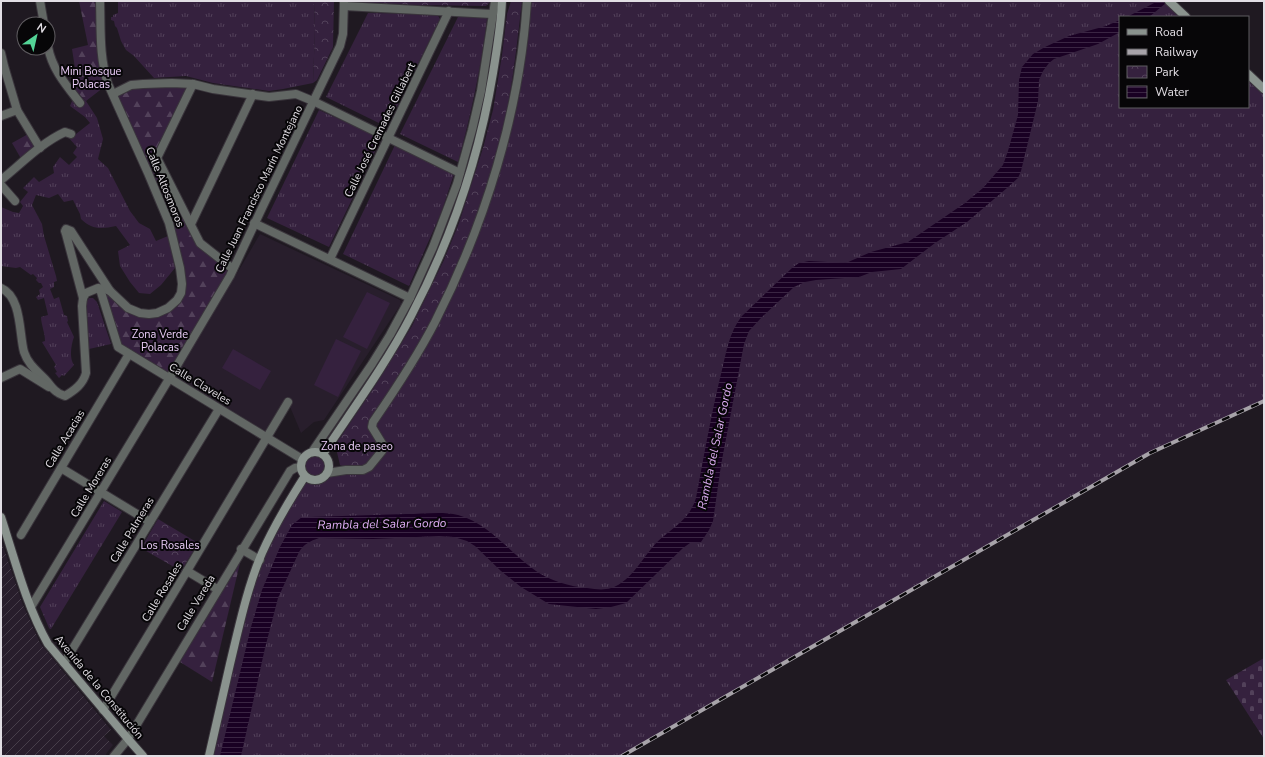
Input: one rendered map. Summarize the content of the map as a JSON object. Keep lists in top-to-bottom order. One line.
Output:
{"streets":{"main road":["Avenida de la Constitución"],"street":["Calle José Cremades Gillabert","Calle Altosmoros","Calle Juan Francisco Marín Montejano","Calle Claveles","Calle Acacias","Calle Moreras","Calle Palmeras","Calle Rosales","Calle Vereda"]},"crossings":[["Calle Juan Francisco Marín Montejano","Calle Claveles"],["Calle Juan Francisco Marín Montejano","Calle Moreras"],["Calle Claveles","Calle Acacias"],["Calle Claveles","Calle Moreras"],["Calle Claveles","Calle Palmeras"],["Calle Claveles","Calle Rosales"],["Calle Claveles","Calle Vereda"],["Calle Moreras","Avenida de la Constitución"],["Calle Palmeras","Avenida de la Constitución"],["Calle Rosales","Avenida de la Constitución"],["Calle Vereda","Avenida de la Constitución"]],"water":["Rambla del Salar Gordo"],"parks":["Mini Bosque Polacas","Zona Verde Polacas","Zona de paseo","Los Rosales"],"legend":["Road","Railway","Park","Water"],"north":"top right"}
